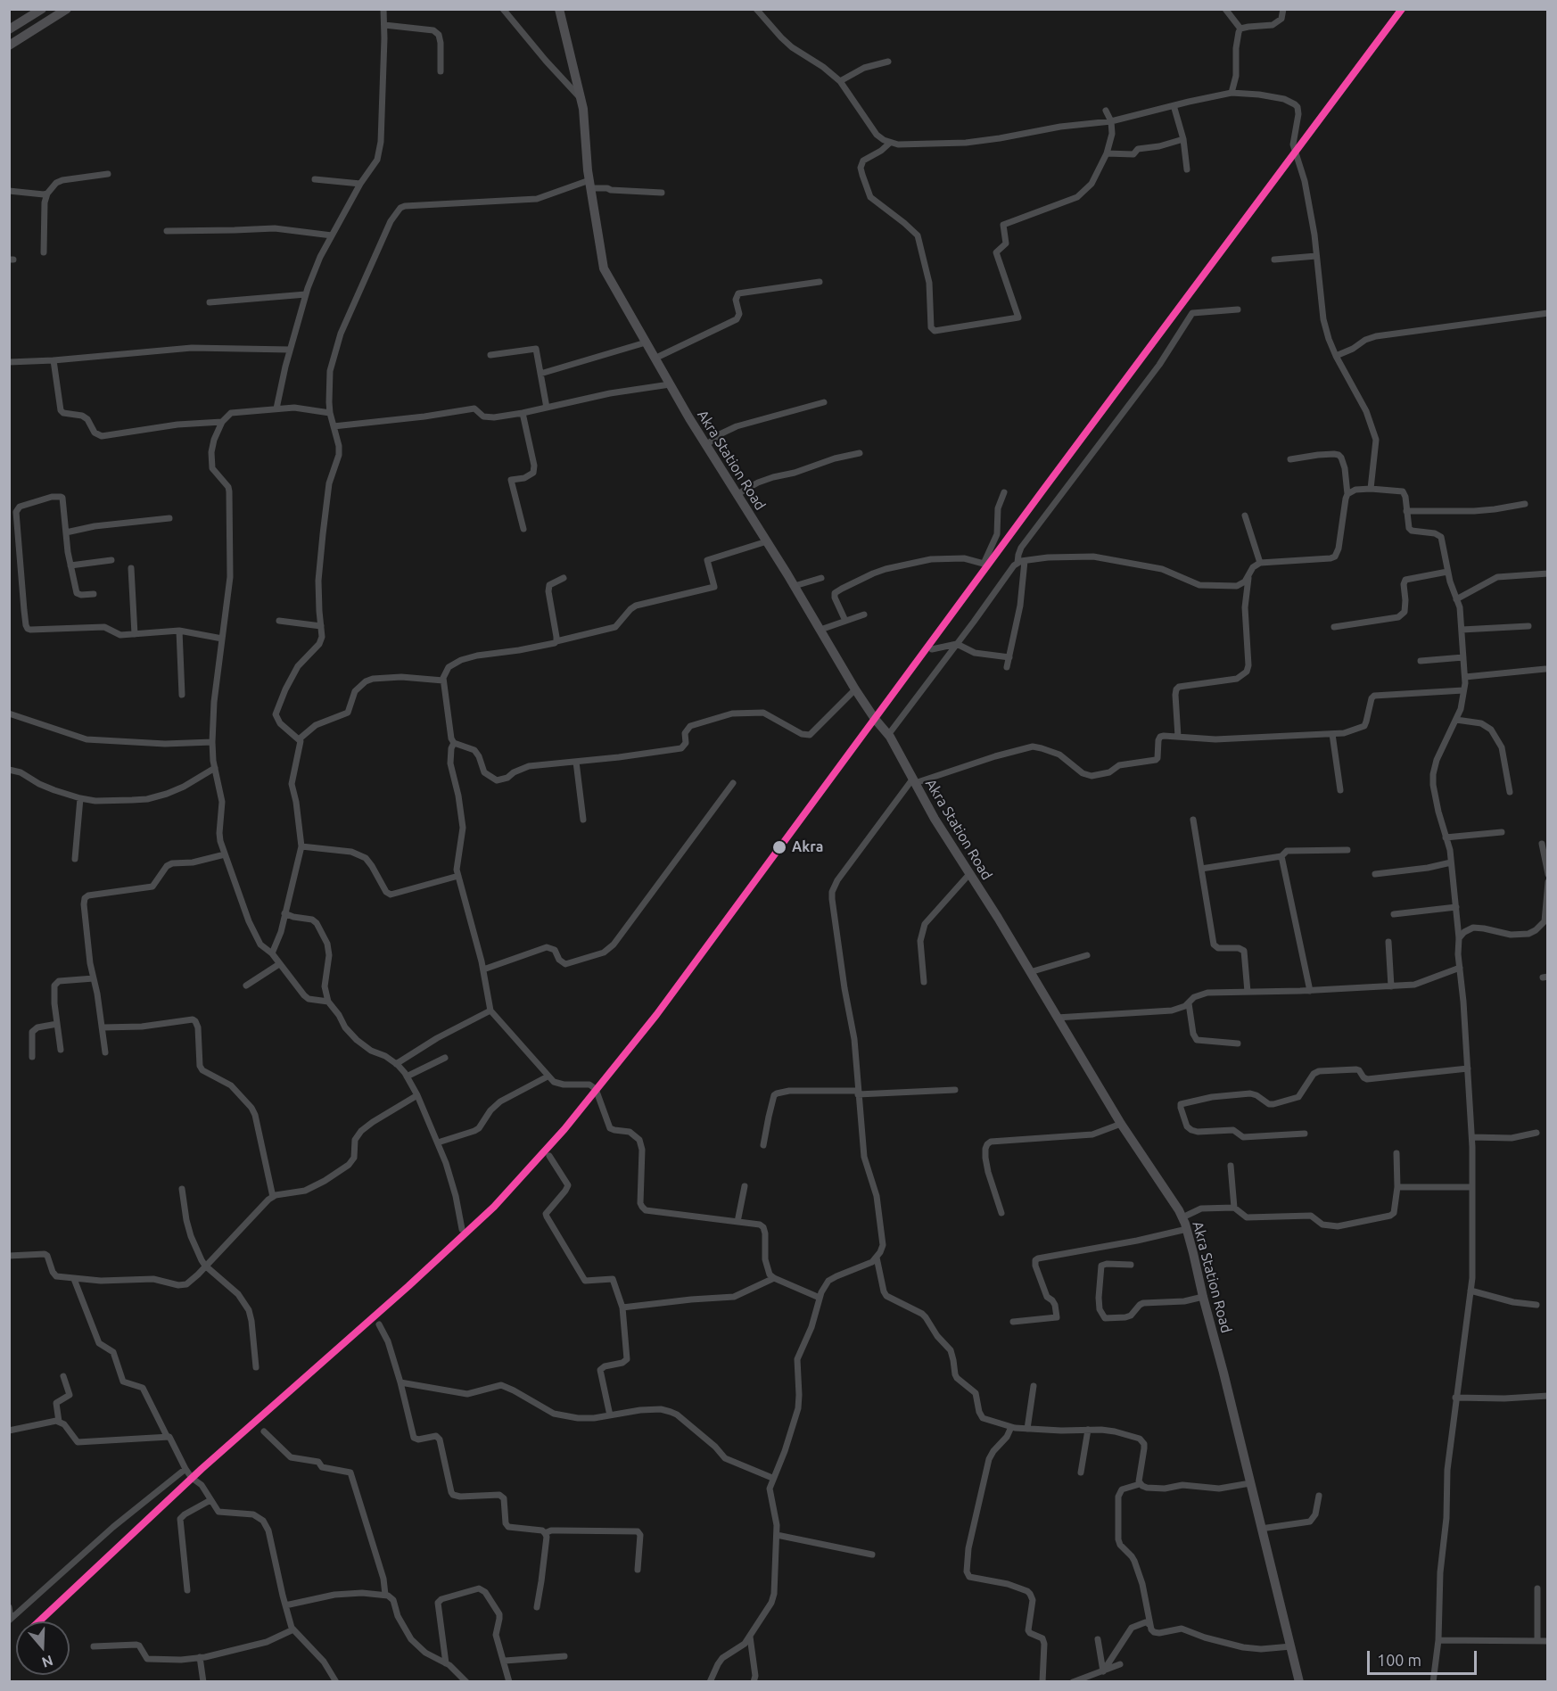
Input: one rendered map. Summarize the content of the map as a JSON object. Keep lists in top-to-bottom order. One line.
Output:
{"streets":{"main road":["Akra Station Road"]},"places":["Akra"],"scale_bar":"100 m","north":"bottom"}
